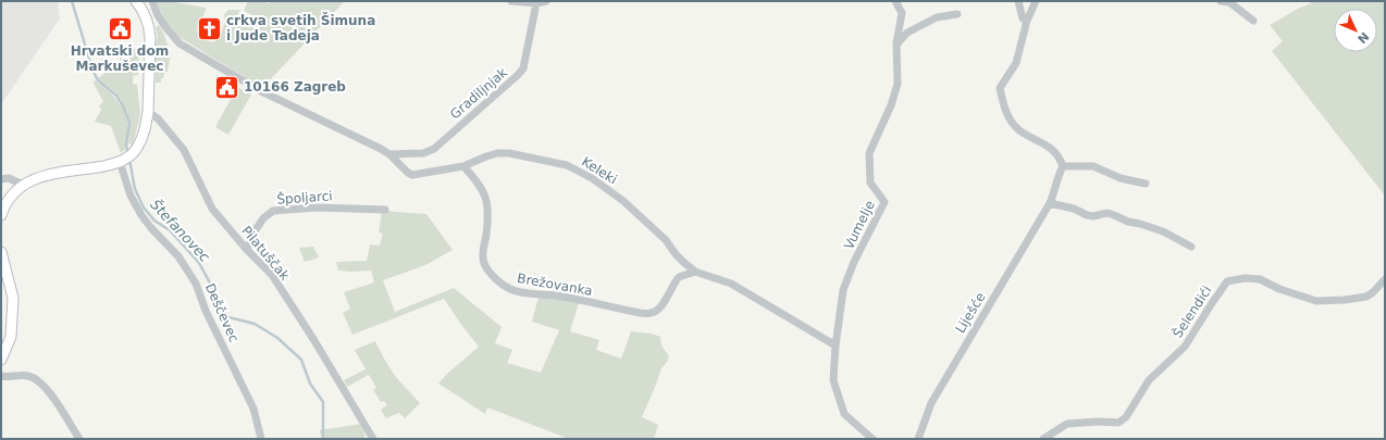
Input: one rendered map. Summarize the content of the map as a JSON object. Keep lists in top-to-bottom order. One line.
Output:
{"streets":{"street":["Gradiljnjak","Keleki","Špoljarci","Vumelje","Pilatuščak","Brežovanka","Šelendići","Deščevec","Liješće"]},"crossings":[["Keleki","Brežovanka"],["Špoljarci","Pilatuščak"]],"water":["Štefanovec"],"places":{"public building":["Hrvatski dom Markuševec","10166 Zagreb"],"church":["crkva svetih Šimuna i Jude Tadeja"]},"north":"bottom right"}
